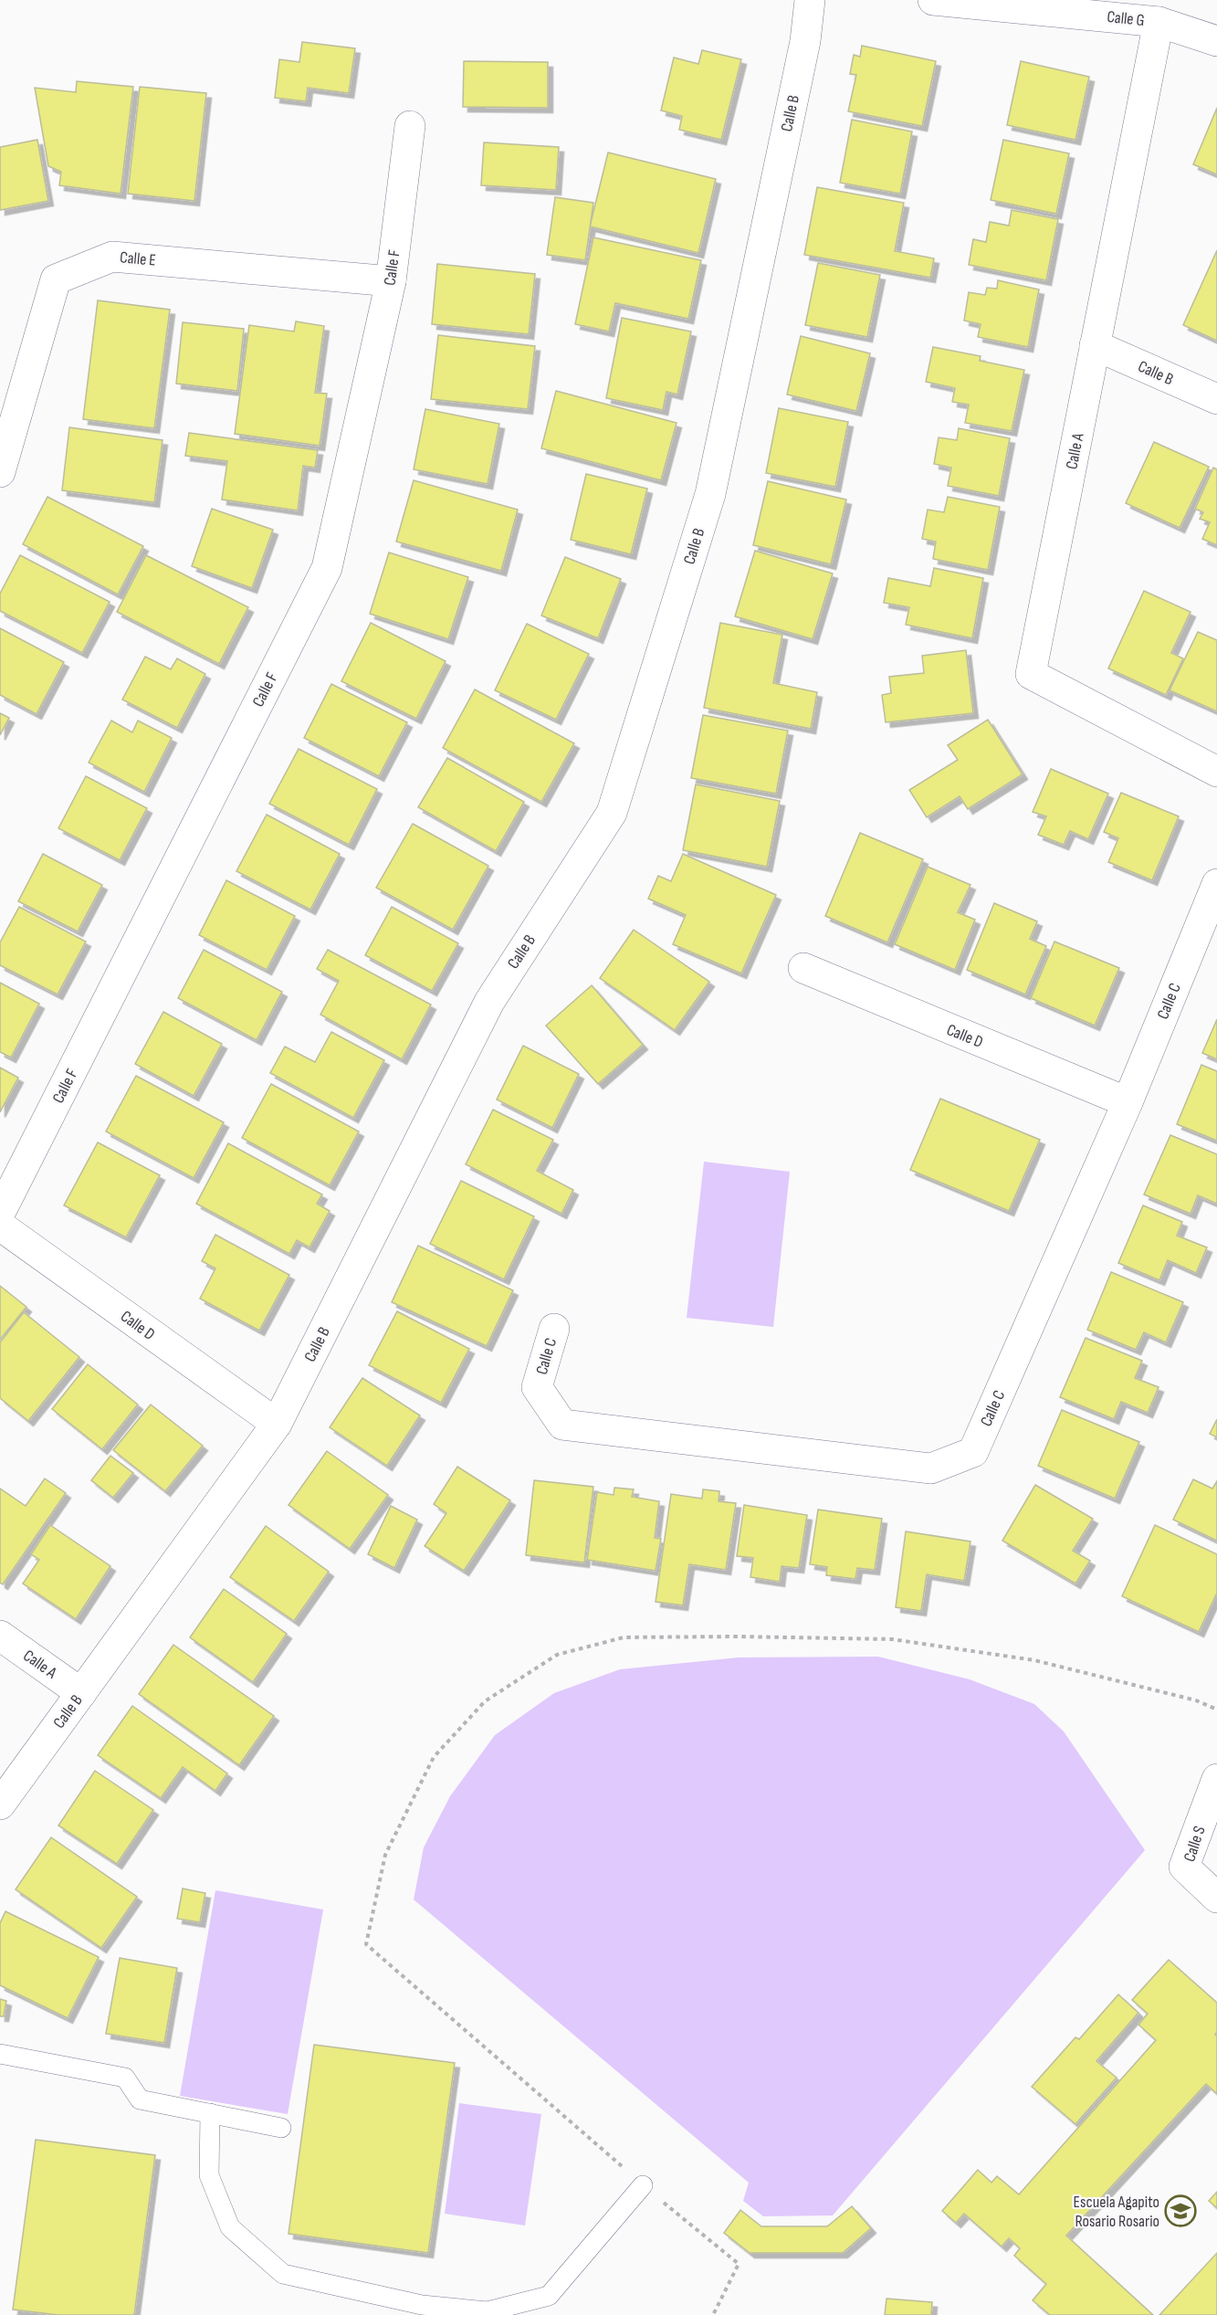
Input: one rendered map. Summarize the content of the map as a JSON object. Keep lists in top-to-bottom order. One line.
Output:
{"streets":{"street":["Calle G","Calle B","Calle E","Calle F","Calle A","Calle C","Calle D","Calle S"]},"crossings":[["Calle G","Calle A"],["Calle B","Calle A"],["Calle B","Calle D"],["Calle E","Calle F"],["Calle C","Calle D"]],"places":{"school or university":["Escuela Agapito Rosario Rosario"]}}
